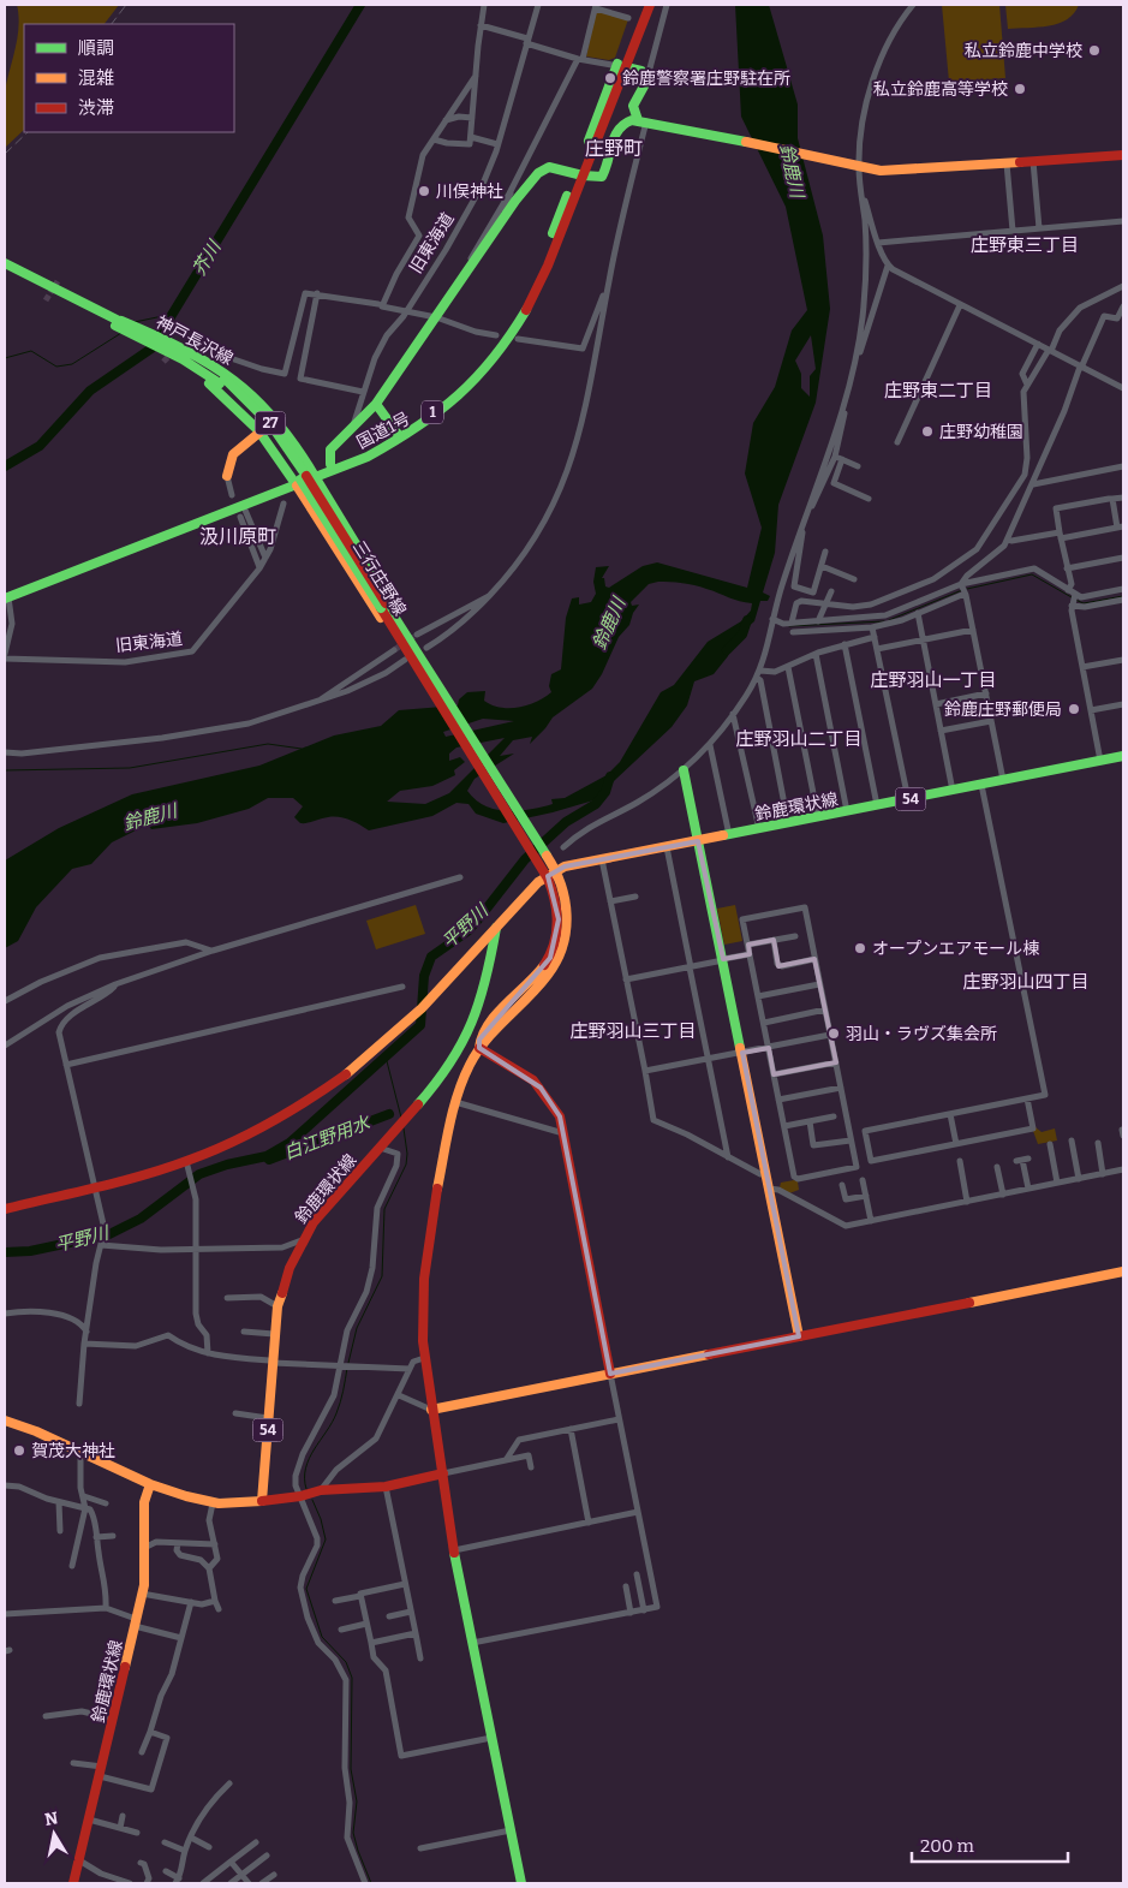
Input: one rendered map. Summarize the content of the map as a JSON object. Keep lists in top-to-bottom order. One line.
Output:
{"streets":{"main road":["神戸長沢線","1","27","国道1号","三行庄野線","54","鈴鹿環状線"],"street":["旧東海道"]},"crossings":[["神戸長沢線","国道1号"],["神戸長沢線","三行庄野線"],["国道1号","三行庄野線"],["三行庄野線","鈴鹿環状線"]],"districts":["庄野町","庄野東三丁目","庄野東二丁目","汲川原町","庄野羽山一丁目","庄野羽山二丁目","庄野羽山四丁目","庄野羽山三丁目"],"water":["鈴鹿川","芥川","平野川","白江野用水"],"places":["私立鈴鹿中学校","鈴鹿警察署庄野駐在所","私立鈴鹿高等学校","川俣神社","庄野幼稚園","鈴鹿庄野郵便局","オープンエアモール棟","羽山・ラヴズ集会所","賀茂大神社"],"legend":["順調","混雑","渋滞"],"scale_bar":"200 m","north":"top"}
